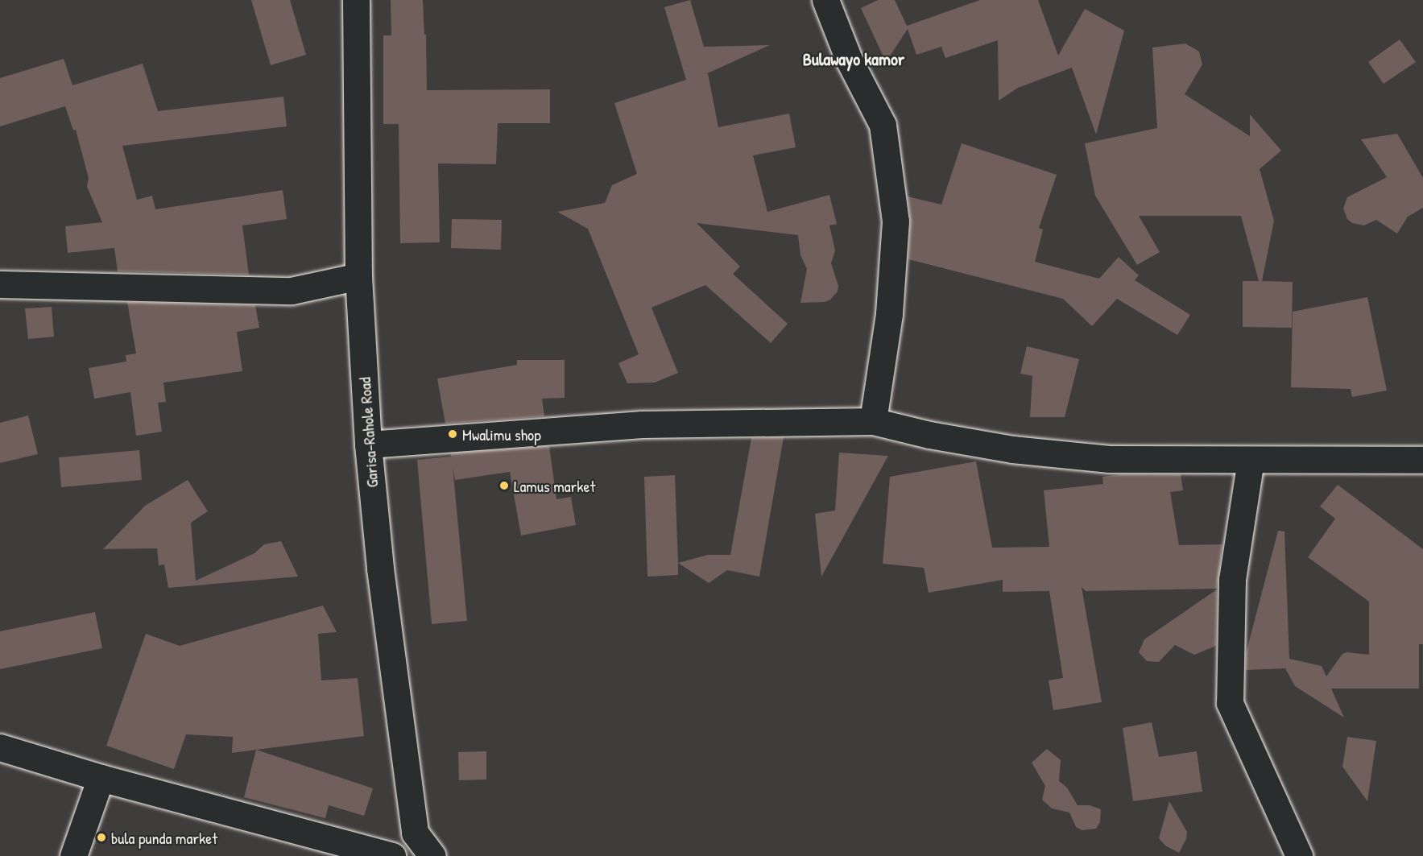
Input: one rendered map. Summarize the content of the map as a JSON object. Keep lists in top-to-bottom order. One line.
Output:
{"streets":{"street":["Garisa-Rahole Road"]},"districts":["Bulawayo kamor"],"places":["Mwalimu shop","Lamus market","bula punda market"]}
